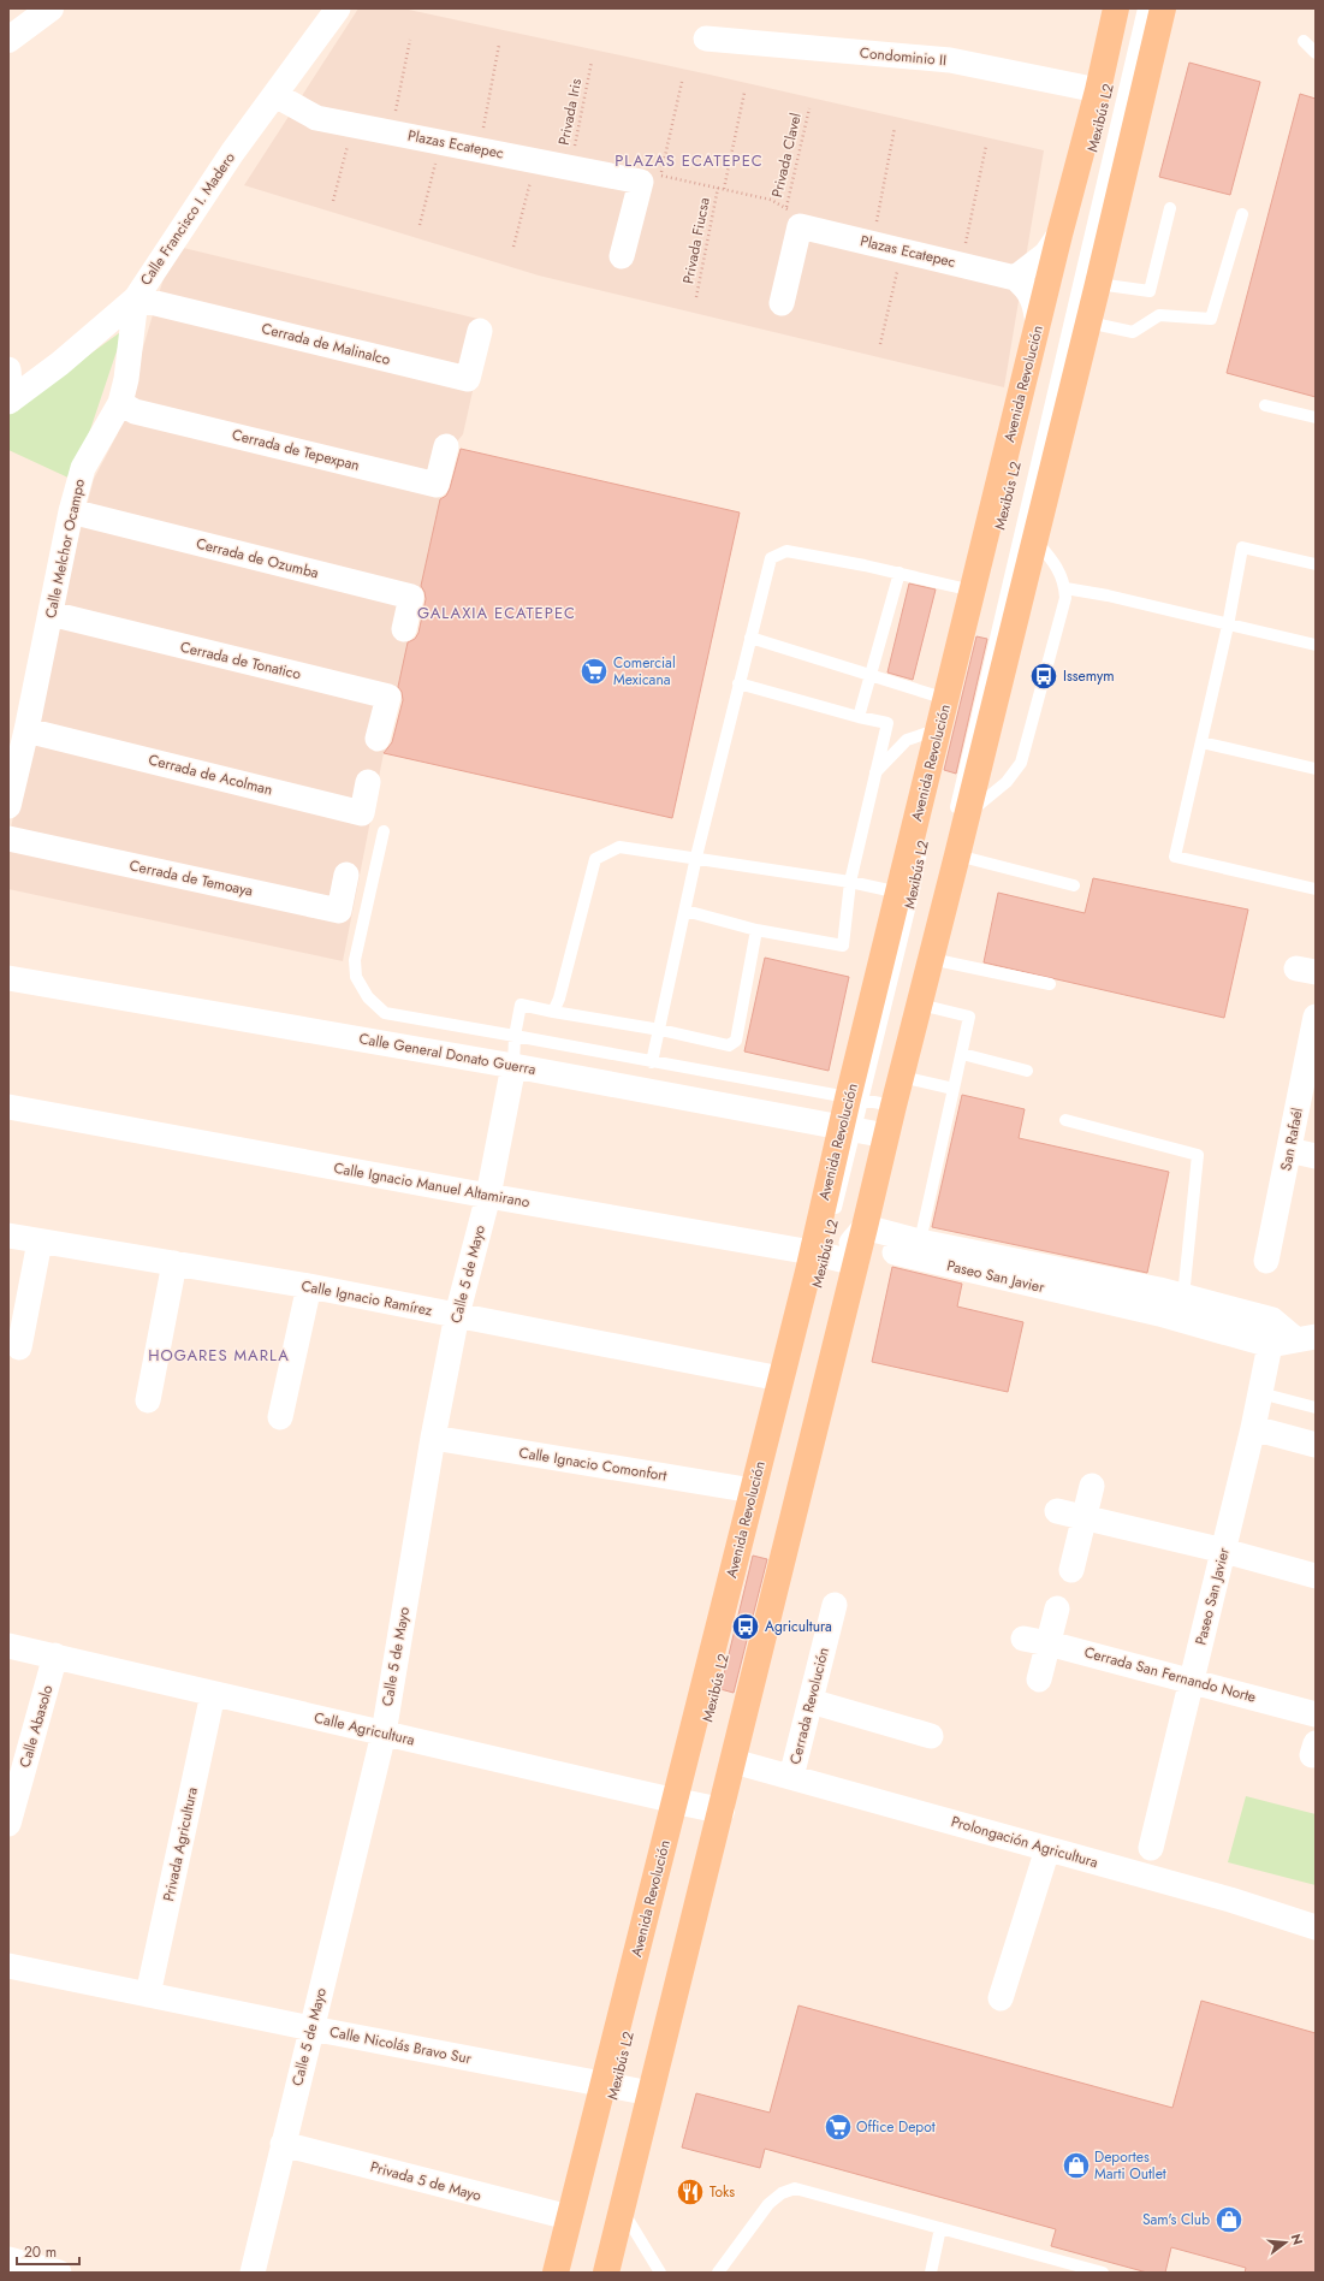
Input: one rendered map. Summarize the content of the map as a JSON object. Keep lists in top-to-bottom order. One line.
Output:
{"streets":{"main road":["Avenida Revolución","Calle Agricultura"],"street":["Condominio II","Plazas Ecatepec","Calle Francisco I. Madero","Cerrada de Malinalco","Cerrada de Tepexpan","Calle Melchor Ocampo","Cerrada de Ozumba","Cerrada de Tonatico","Cerrada de Acolman","Cerrada de Temoaya","Calle General Donato Guerra","San Rafaél","Calle Ignacio Manuel Altamirano","Calle 5 de Mayo","Paseo San Javier","Calle Ignacio Ramírez","Calle Ignacio Comonfort","Cerrada San Fernando Norte","Cerrada Revolución","Calle Abasolo","Prolongación Agricultura","Privada Agricultura","Calle Nicolás Bravo Sur","Privada 5 de Mayo"],"lane":["Mexibús L2"],"path":["Privada Iris","Privada Clavel","Privada Fiucsa"]},"crossings":[["Condominio II","Avenida Revolución"],["Privada Iris","Plazas Ecatepec"],["Mexibús L2","Avenida Revolución"],["Mexibús L2","Calle General Donato Guerra"],["Mexibús L2","Calle Ignacio Manuel Altamirano"],["Mexibús L2","Paseo San Javier"],["Mexibús L2","Calle Agricultura"],["Mexibús L2","Calle Nicolás Bravo Sur"],["Plazas Ecatepec","Privada Clavel"],["Plazas Ecatepec","Calle Francisco I. Madero"],["Calle Francisco I. Madero","Cerrada de Malinalco"],["Calle Francisco I. Madero","Calle Melchor Ocampo"],["Cerrada de Malinalco","Calle Melchor Ocampo"],["Avenida Revolución","Calle General Donato Guerra"],["Avenida Revolución","Calle Ignacio Manuel Altamirano"],["Avenida Revolución","Paseo San Javier"],["Avenida Revolución","Calle Ignacio Ramírez"],["Avenida Revolución","Calle Ignacio Comonfort"],["Avenida Revolución","Calle Agricultura"],["Avenida Revolución","Prolongación Agricultura"],["Avenida Revolución","Calle Nicolás Bravo Sur"],["Avenida Revolución","Privada 5 de Mayo"],["Cerrada de Tepexpan","Calle Melchor Ocampo"],["Calle Melchor Ocampo","Cerrada de Ozumba"],["Calle Melchor Ocampo","Cerrada de Tonatico"],["Calle Melchor Ocampo","Cerrada de Acolman"],["Calle General Donato Guerra","Calle 5 de Mayo"],["Calle Ignacio Manuel Altamirano","Calle 5 de Mayo"],["Calle Ignacio Manuel Altamirano","Paseo San Javier"],["Calle 5 de Mayo","Calle Ignacio Ramírez"],["Calle 5 de Mayo","Calle Ignacio Comonfort"],["Calle 5 de Mayo","Calle Agricultura"],["Calle 5 de Mayo","Calle Nicolás Bravo Sur"],["Calle 5 de Mayo","Privada 5 de Mayo"],["Paseo San Javier","Cerrada San Fernando Norte"],["Cerrada Revolución","Prolongación Agricultura"],["Calle Abasolo","Calle Agricultura"],["Calle Agricultura","Privada Agricultura"],["Privada Agricultura","Calle Nicolás Bravo Sur"]],"districts":["PLAZAS ECATEPEC","GALAXIA ECATEPEC","HOGARES MARLA"],"places":{"supermarket":["Comercial Mexicana","Office Depot"],"bus stop":["Issemym","Agricultura"],"shop":["Deportes Marti Outlet","Sam's Club"],"restaurant":["Toks"]},"scale_bar":"20 m","north":"right"}
